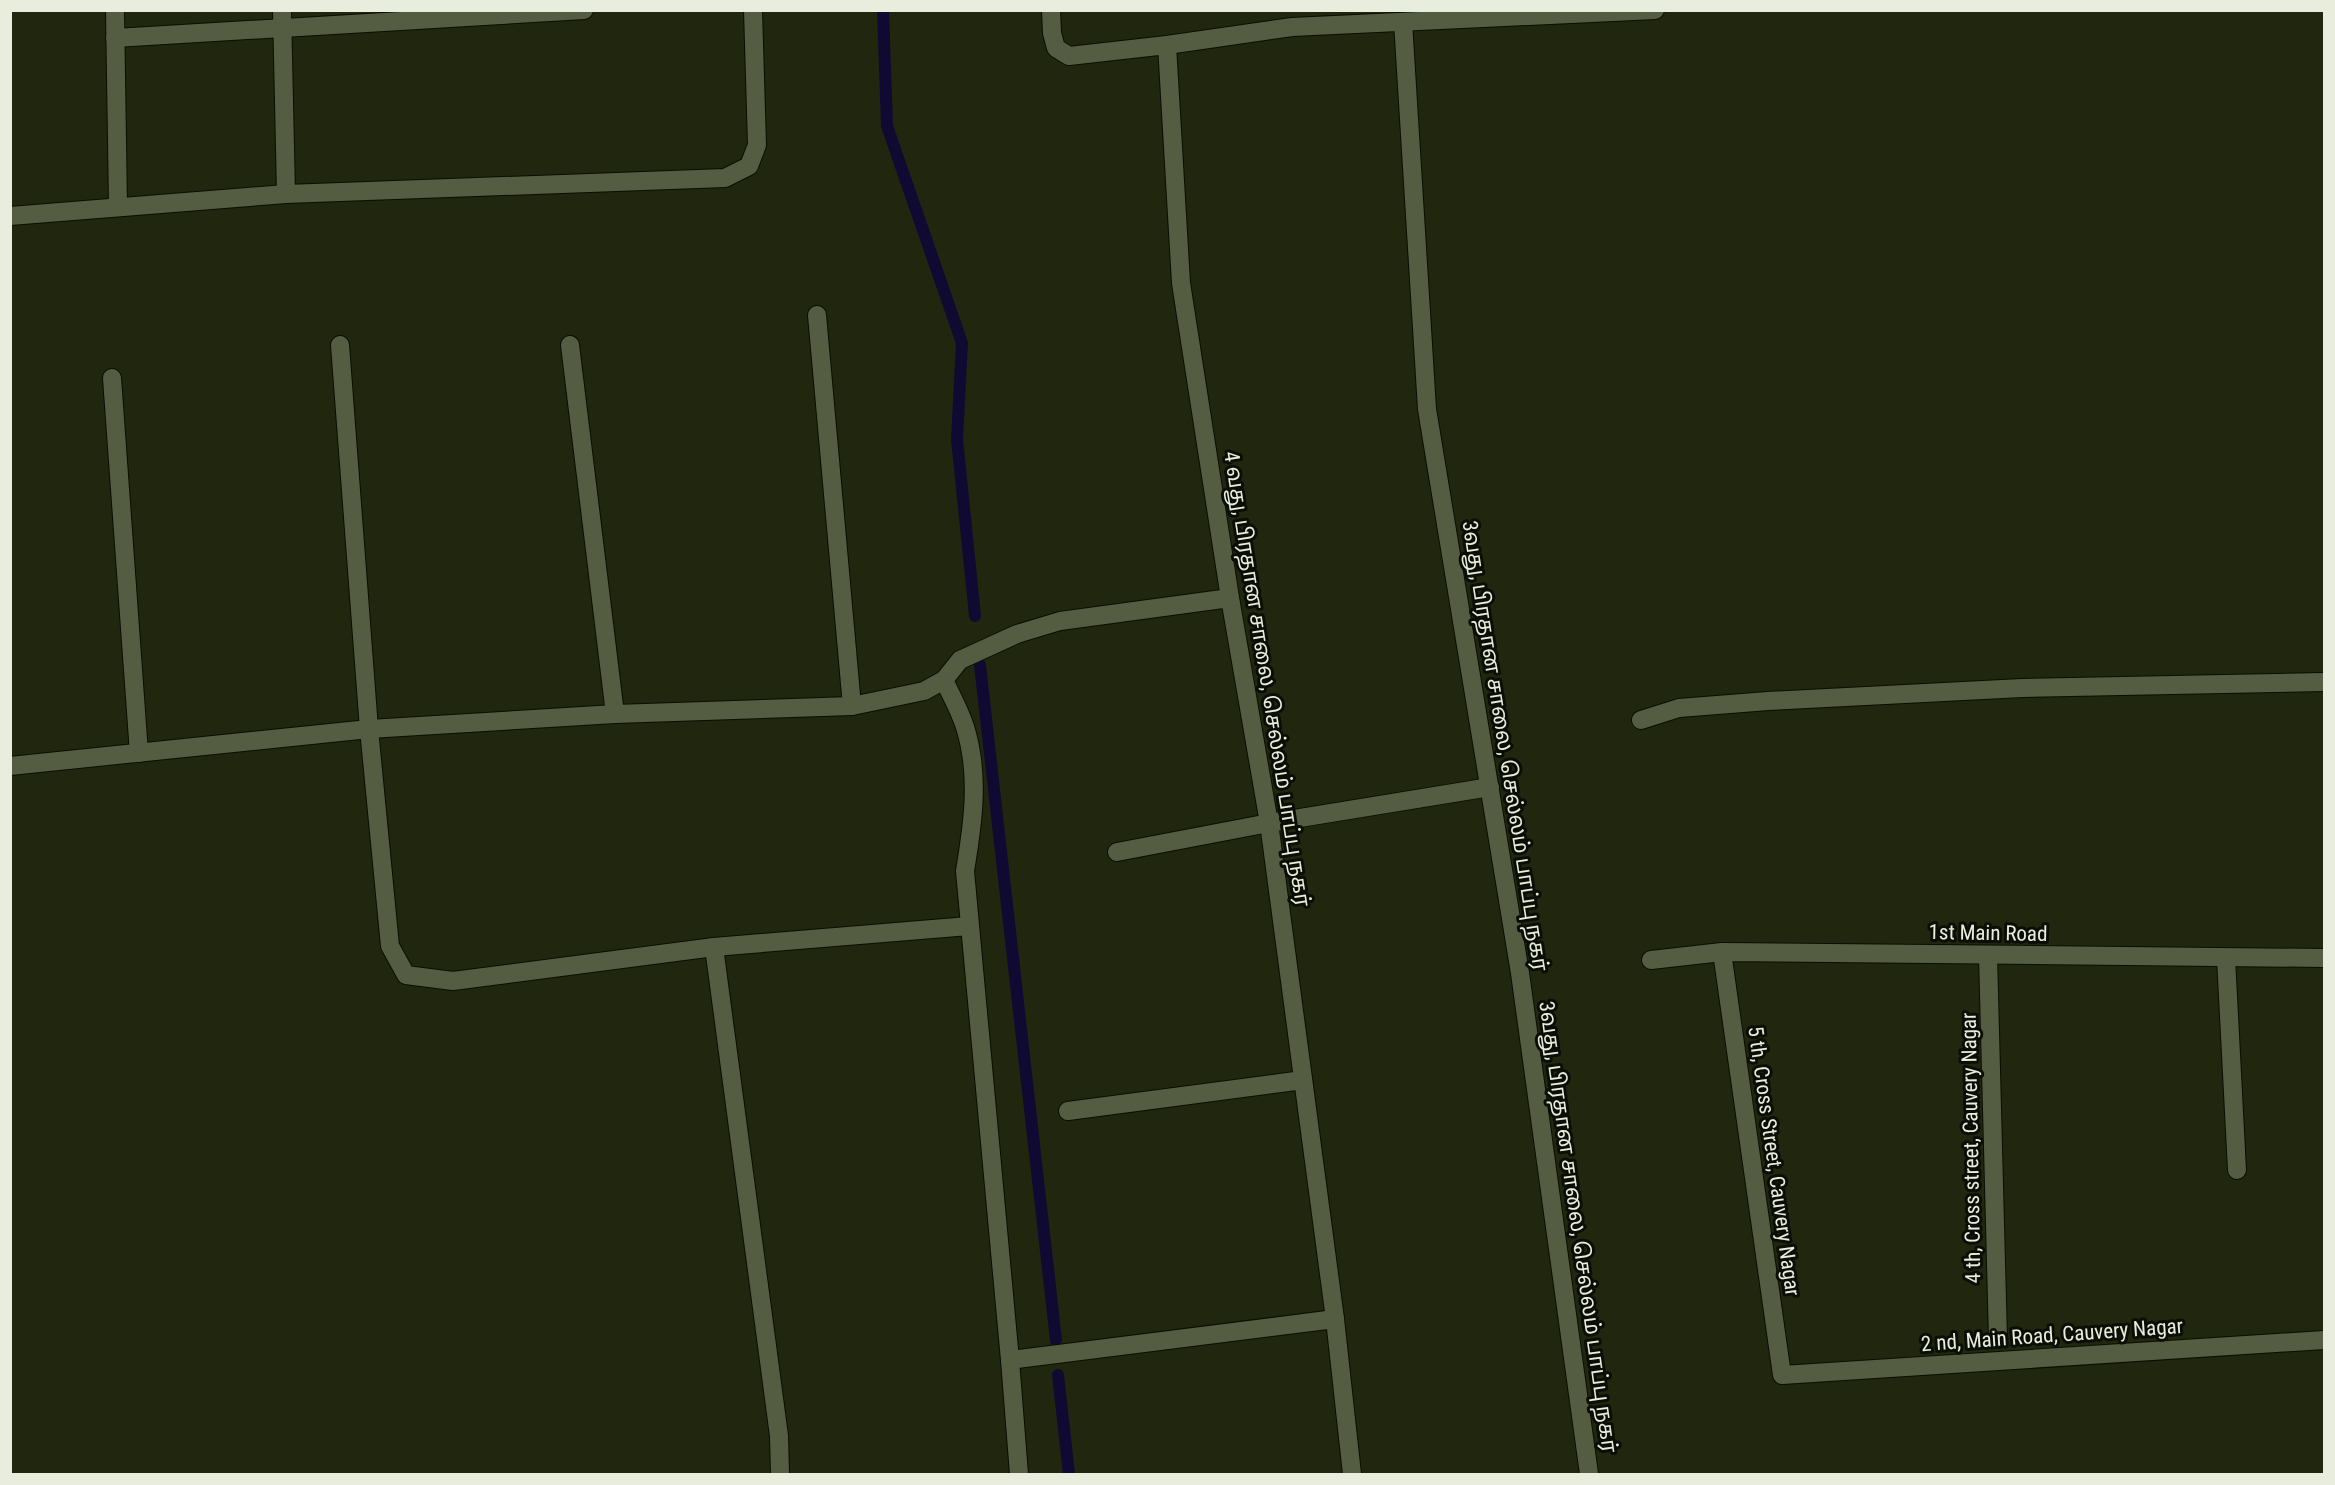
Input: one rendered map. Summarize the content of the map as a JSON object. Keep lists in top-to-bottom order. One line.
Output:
{"streets":{"street":["4 வது, பிரதான சாலை, செல்லம் பாப்பு நகர்","3வது, பிரதான சாலை, செல்லம் பாப்பு நகர்","1st Main Road","4 th, Cross street, Cauvery Nagar","5 th, Cross Street, Cauvery Nagar","2 nd, Main Road, Cauvery Nagar"]},"crossings":[["1st Main Road","4 th, Cross street, Cauvery Nagar"],["1st Main Road","5 th, Cross Street, Cauvery Nagar"],["5 th, Cross Street, Cauvery Nagar","2 nd, Main Road, Cauvery Nagar"]]}
